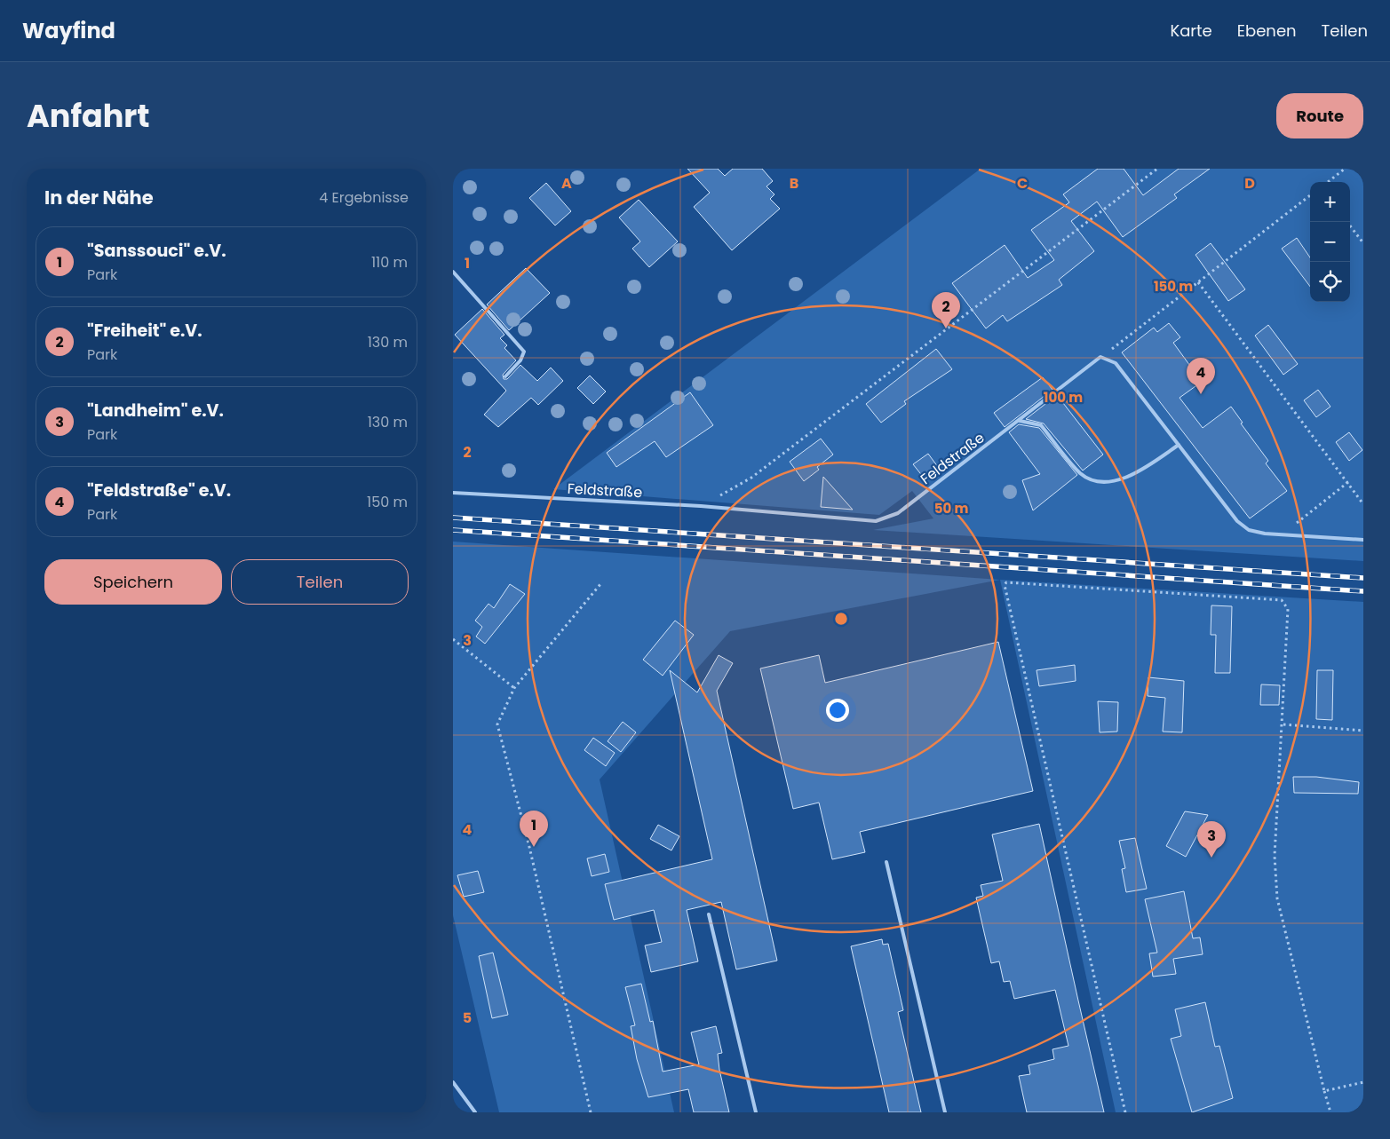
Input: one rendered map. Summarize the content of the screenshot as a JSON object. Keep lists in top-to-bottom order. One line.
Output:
{"streets":{"lane":["Feldstraße"]},"page":{"header":"Wayfind","nav":["Karte","Ebenen","Teilen"],"title":"Anfahrt","buttons":["Route",["Speichern","Teilen"]],"heading":["In der Nähe","4 Ergebnisse"],"map_buttons":["+","−"],"list":[{"mark":"1","name":"\"Sanssouci\" e.V.","note":"Park","value":"110 m"},{"mark":"2","name":"\"Freiheit\" e.V.","note":"Park","value":"130 m"},{"mark":"3","name":"\"Landheim\" e.V.","note":"Park","value":"130 m"},{"mark":"4","name":"\"Feldstraße\" e.V.","note":"Park","value":"150 m"}],"pins":["2","4","1","3"]},"grid":{"columns":["A","B","C","D"],"rows":["1","2","3","4","5"]},"rings":["150 m","100 m","50 m"]}
